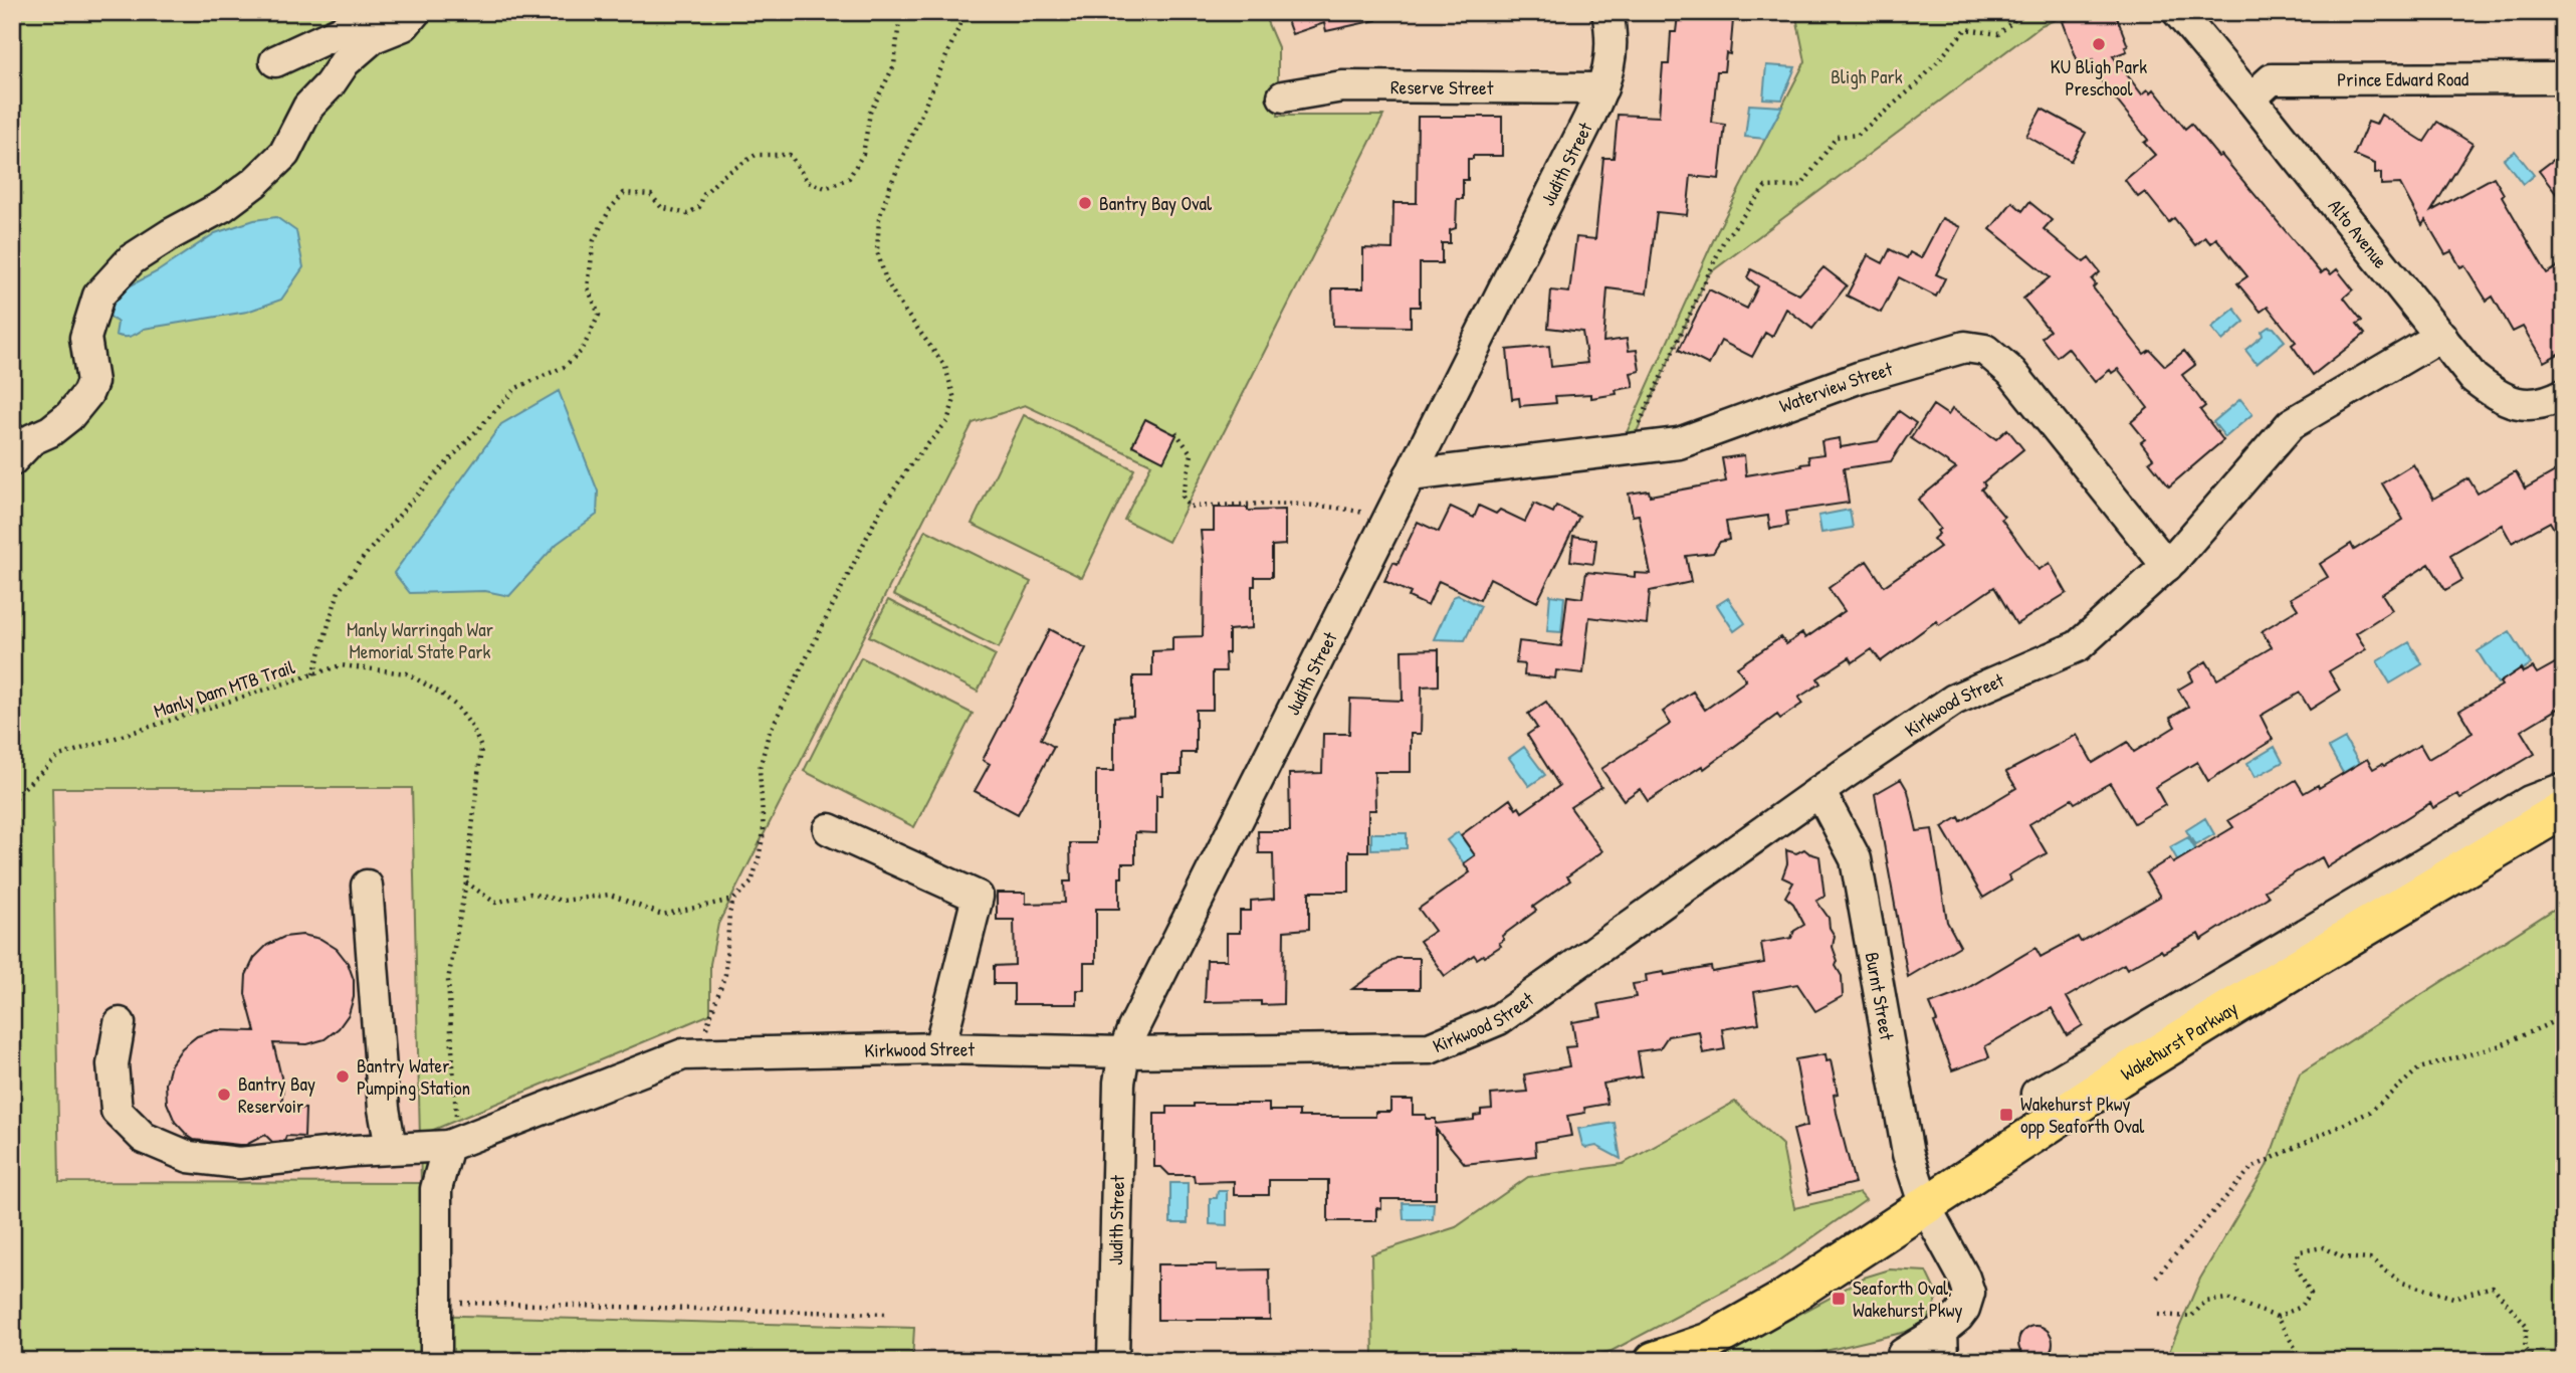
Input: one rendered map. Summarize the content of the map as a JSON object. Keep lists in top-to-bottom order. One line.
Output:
{"streets":{"main road":["Wakehurst Parkway"],"street":["Prince Edward Road","Reserve Street","Judith Street","Alto Avenue","Waterview Street","Kirkwood Street","Burnt Street"],"path":["Manly Dam MTB Trail"]},"crossings":[["Prince Edward Road","Alto Avenue"],["Reserve Street","Judith Street"],["Judith Street","Waterview Street"],["Judith Street","Kirkwood Street"],["Alto Avenue","Kirkwood Street"],["Waterview Street","Kirkwood Street"],["Kirkwood Street","Burnt Street"],["Burnt Street","Wakehurst Parkway"]],"parks":["Bligh Park","Manly Warringah War Memorial State Park"],"places":{"other":["KU Bligh Park Preschool","Bantry Bay Oval","Bantry Water Pumping Station","Bantry Bay Reservoir"],"transit":["Wakehurst Pkwy opp Seaforth Oval","Seaforth Oval, Wakehurst Pkwy"]}}
